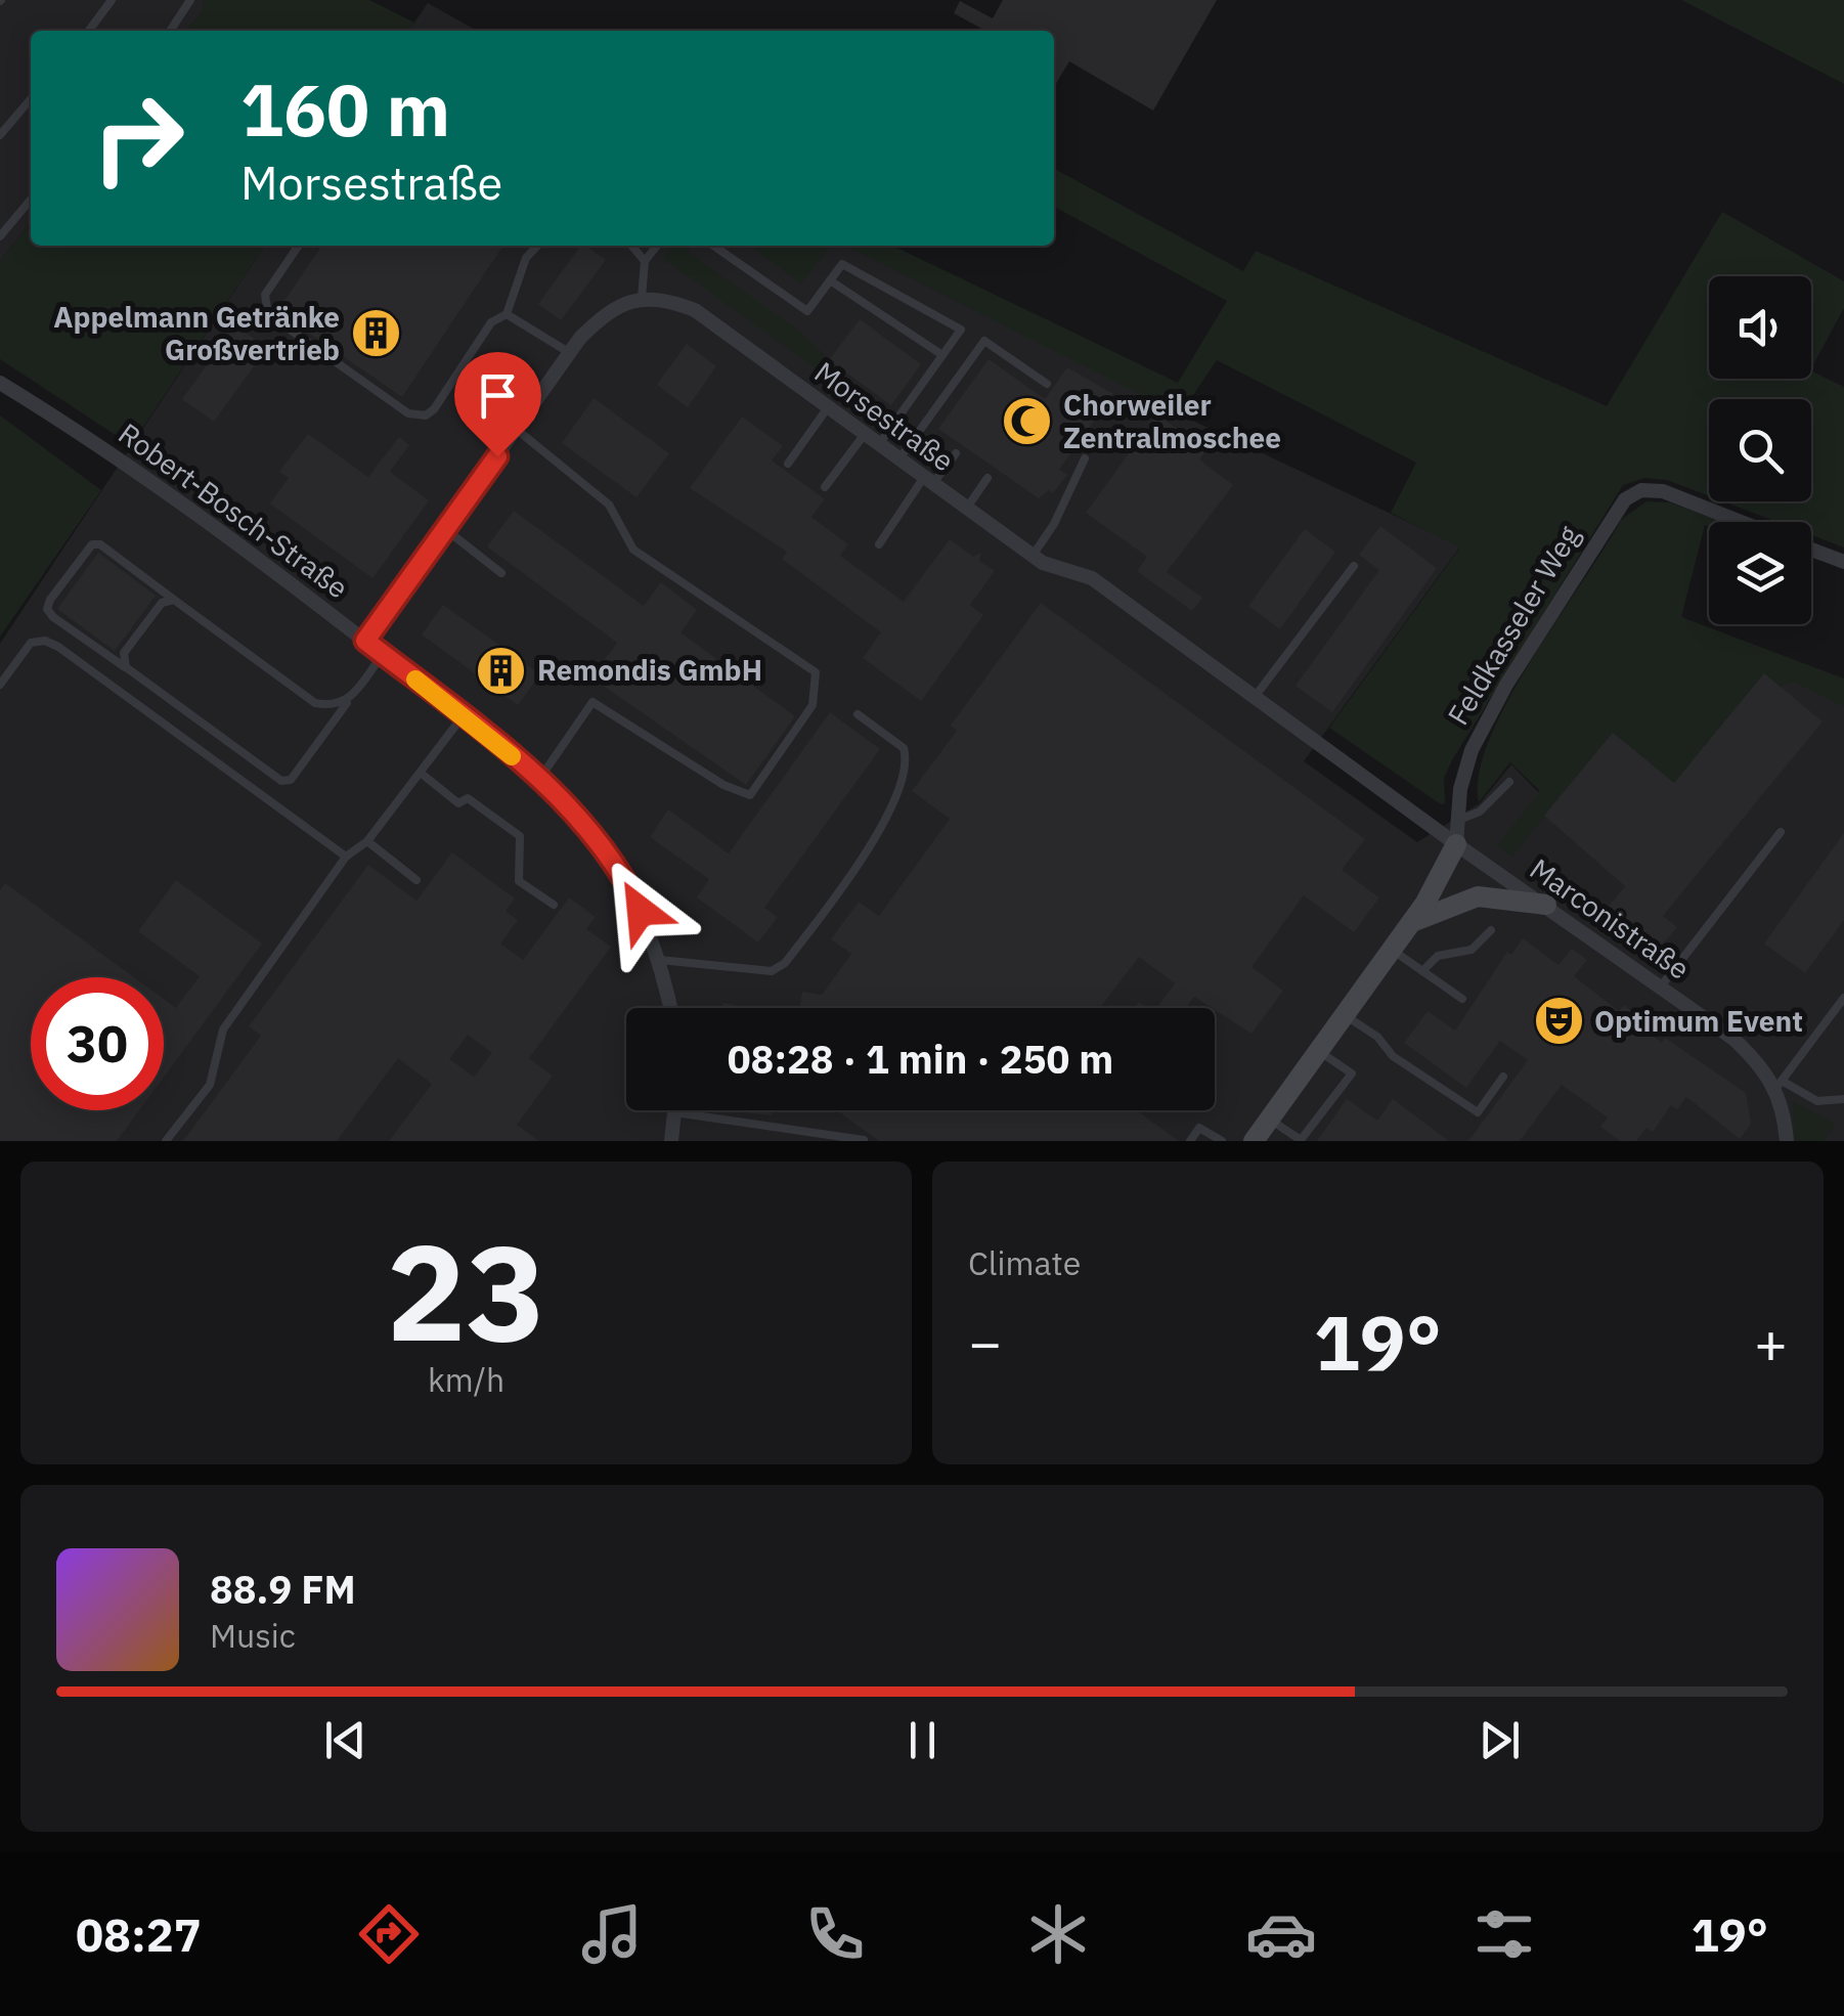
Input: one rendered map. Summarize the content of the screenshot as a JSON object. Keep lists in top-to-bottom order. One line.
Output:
{"streets":{"street":["Morsestraße","Robert-Bosch-Straße","Feldkasseler Weg","Marconistraße"]},"crossings":[["Morsestraße","Feldkasseler Weg"],["Morsestraße","Marconistraße"],["Feldkasseler Weg","Marconistraße"]],"places":{"building":["Appelmann Getränke Großvertrieb","Remondis GmbH"],"mosque":["Chorweiler Zentralmoschee"],"theatre":["Optimum Event"]},"page":{"turn":["160 m","Morsestraße"],"limit":"30","trip":"08:28 · 1 min · 250 m","tile":[["23","km/h"],"Climate"],"heat":["−","19°","+"],"song":["88.9 FM","Music"],"tabs":["08:27","19°"]}}
